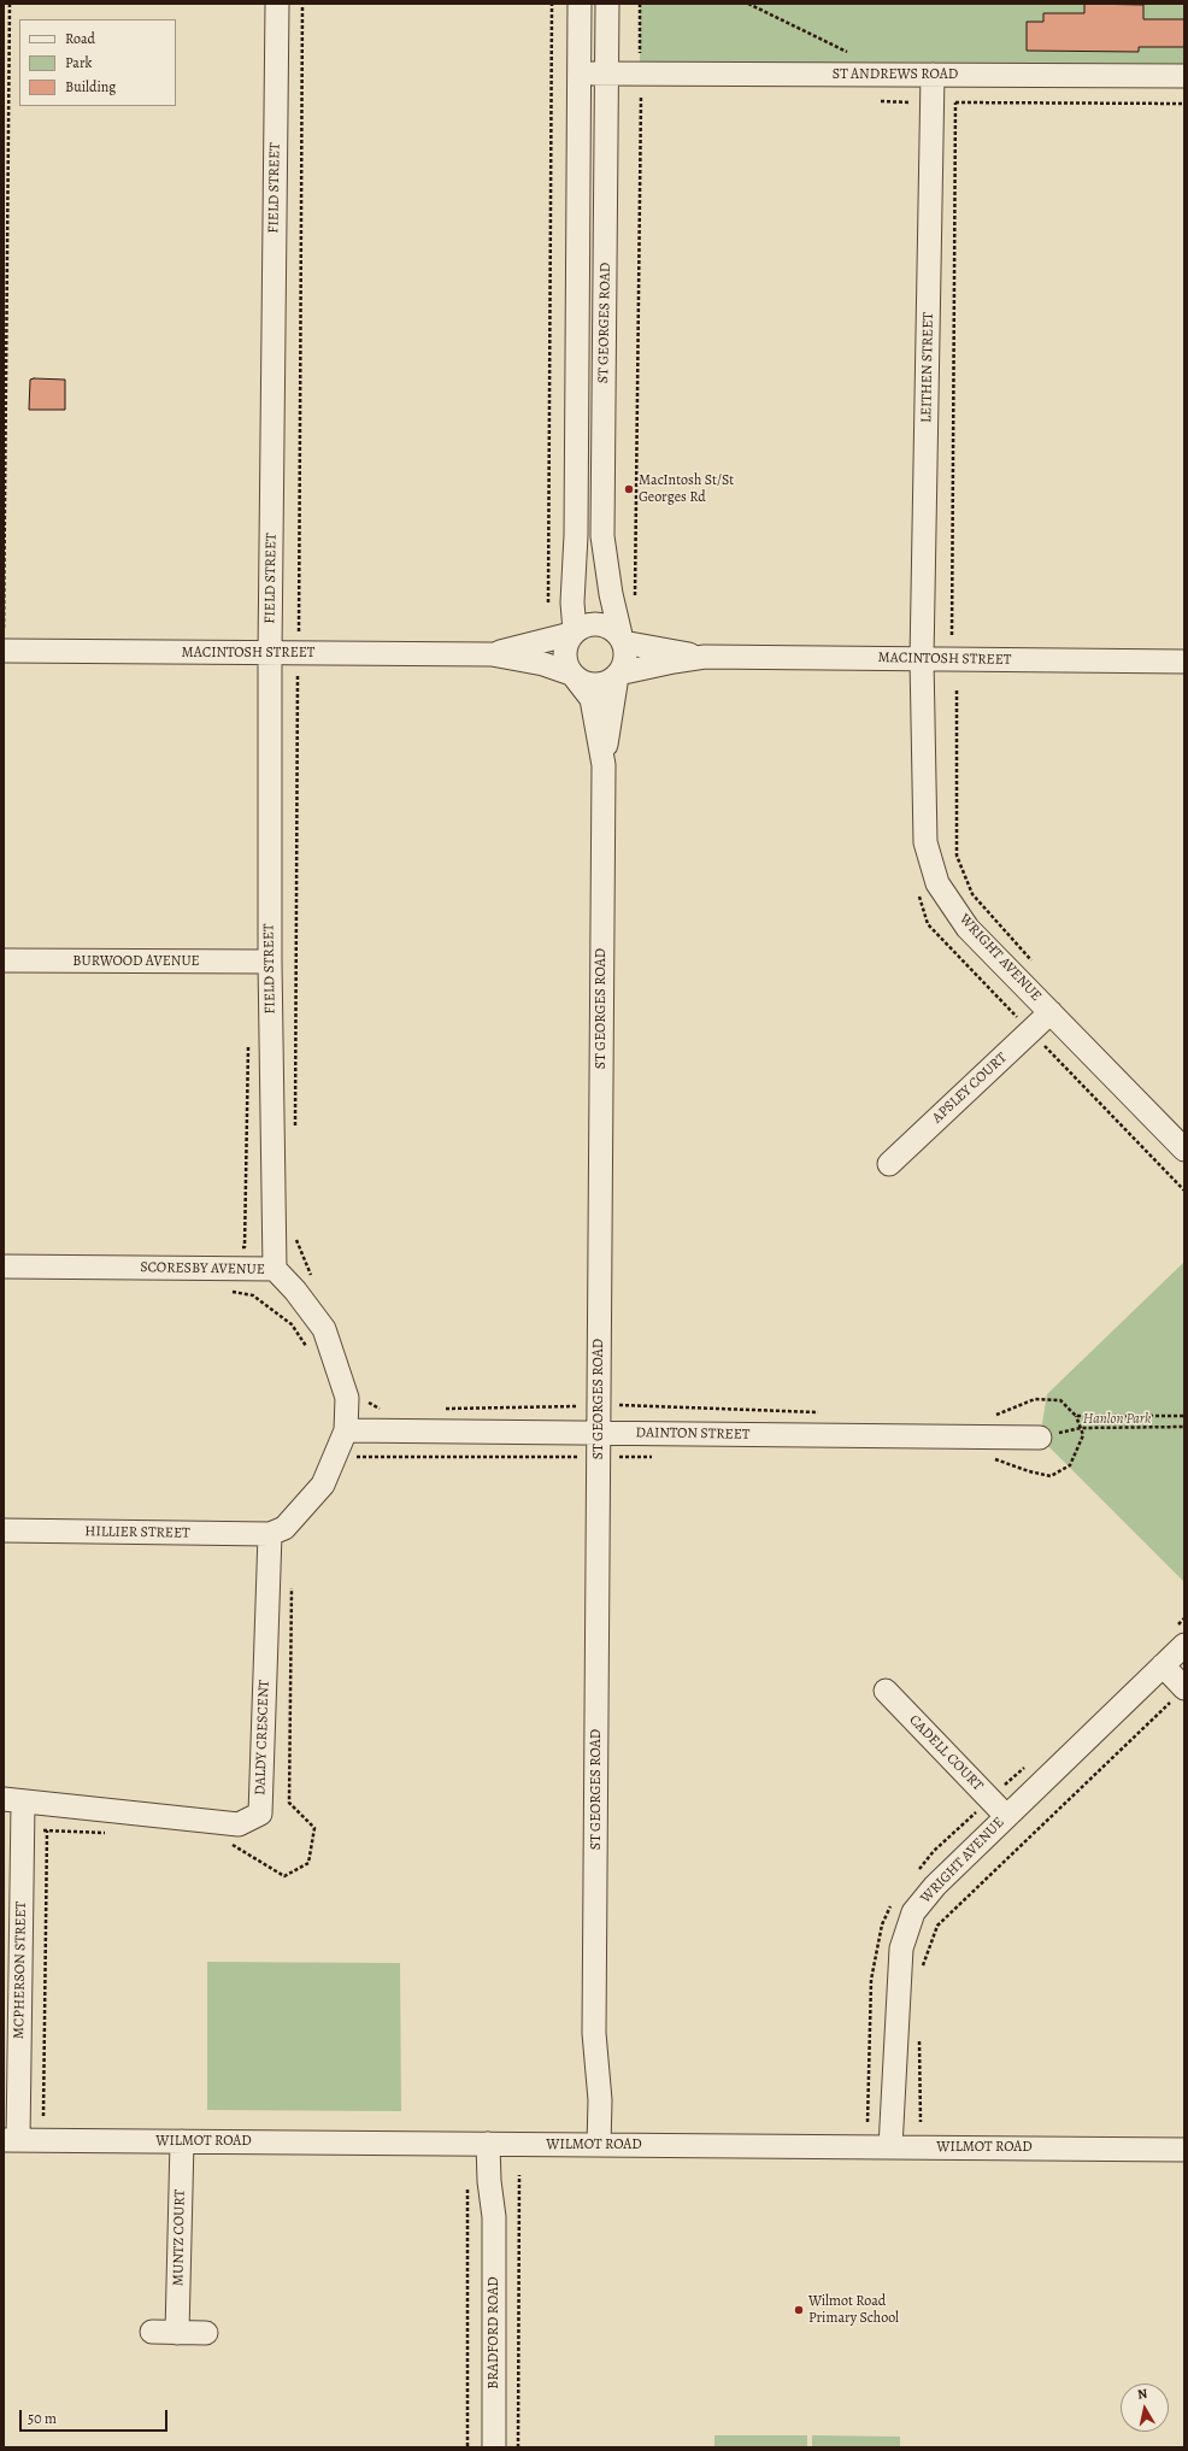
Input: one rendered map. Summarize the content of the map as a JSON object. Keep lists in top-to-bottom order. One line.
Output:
{"streets":{"street":["ST ANDREWS ROAD","FIELD STREET","ST GEORGES ROAD","LEITHEN STREET","MACINTOSH STREET","WRIGHT AVENUE","BURWOOD AVENUE","APSLEY COURT","SCORESBY AVENUE","DAINTON STREET","HILLIER STREET","DALDY CRESCENT","CADELL COURT","MCPHERSON STREET","WILMOT ROAD","MUNTZ COURT","BRADFORD ROAD"]},"crossings":[["ST ANDREWS ROAD","ST GEORGES ROAD"],["ST ANDREWS ROAD","LEITHEN STREET"],["FIELD STREET","MACINTOSH STREET"],["FIELD STREET","BURWOOD AVENUE"],["FIELD STREET","SCORESBY AVENUE"],["ST GEORGES ROAD","MACINTOSH STREET"],["ST GEORGES ROAD","DAINTON STREET"],["ST GEORGES ROAD","WILMOT ROAD"],["LEITHEN STREET","MACINTOSH STREET"],["LEITHEN STREET","WRIGHT AVENUE"],["MACINTOSH STREET","WRIGHT AVENUE"],["WRIGHT AVENUE","APSLEY COURT"],["WRIGHT AVENUE","CADELL COURT"],["WRIGHT AVENUE","WILMOT ROAD"],["SCORESBY AVENUE","DAINTON STREET"],["HILLIER STREET","DALDY CRESCENT"],["DALDY CRESCENT","MCPHERSON STREET"],["MCPHERSON STREET","WILMOT ROAD"],["WILMOT ROAD","MUNTZ COURT"],["WILMOT ROAD","BRADFORD ROAD"]],"parks":["Hanlon Park"],"places":["MacIntosh St/St Georges Rd","Wilmot Road Primary School"],"legend":["Road","Park","Building"],"scale_bar":"50 m","north":"top"}
